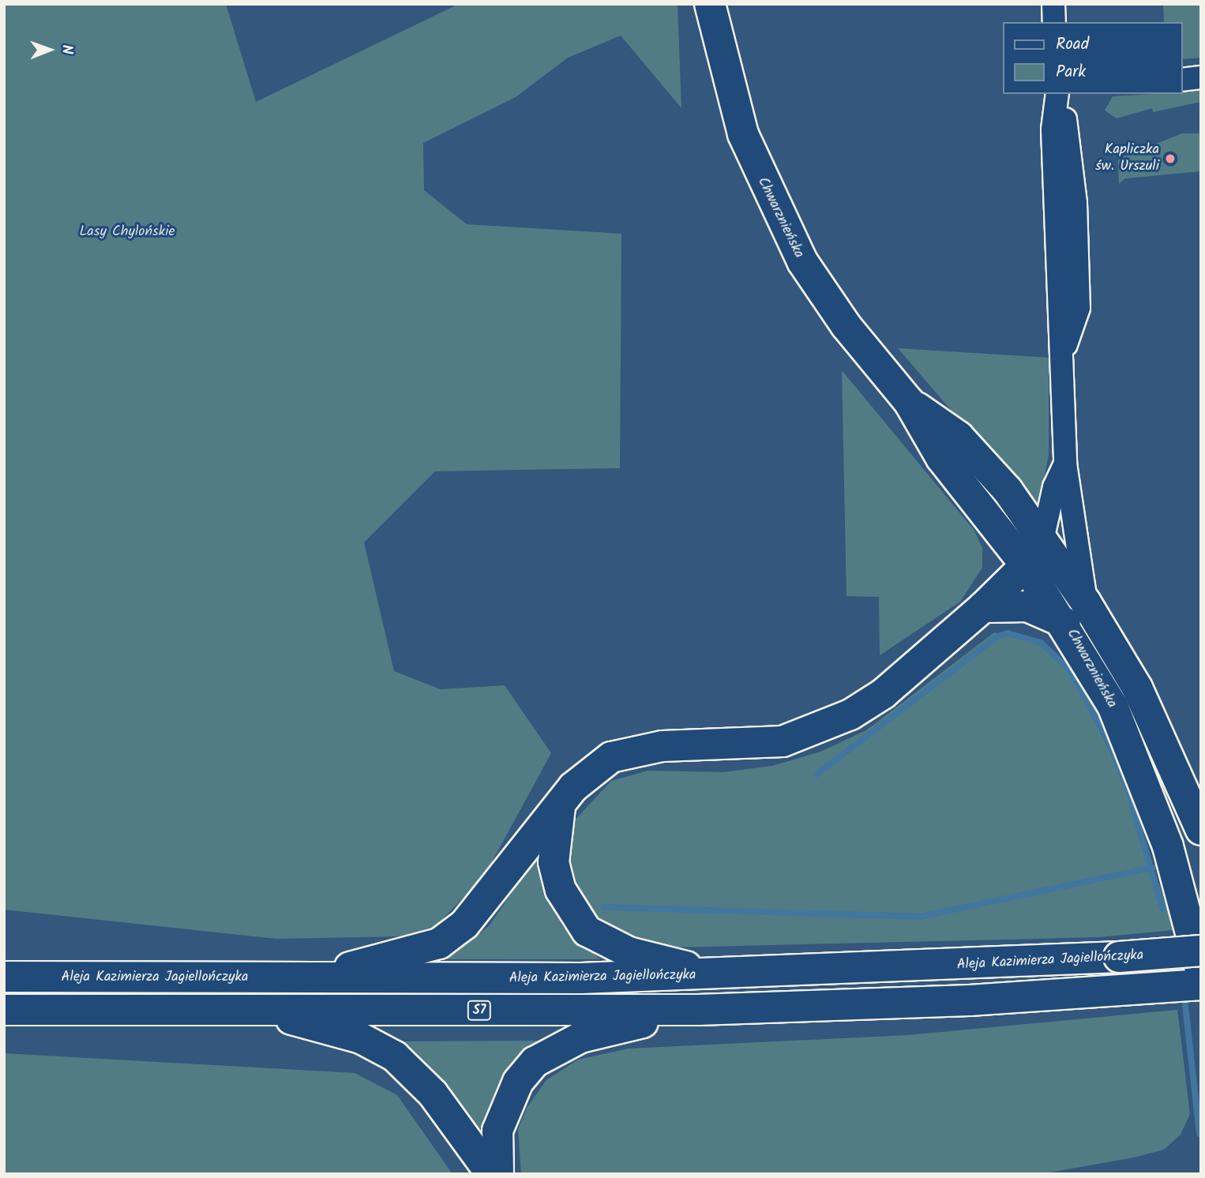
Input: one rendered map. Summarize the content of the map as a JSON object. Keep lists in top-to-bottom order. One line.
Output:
{"streets":{"main road":["Chwarznieńska","Aleja Kazimierza Jagiellończyka","S7"]},"parks":["Lasy Chylońskie"],"places":["Kapliczka św. Urszuli"],"legend":["Road","Park"],"north":"right"}
